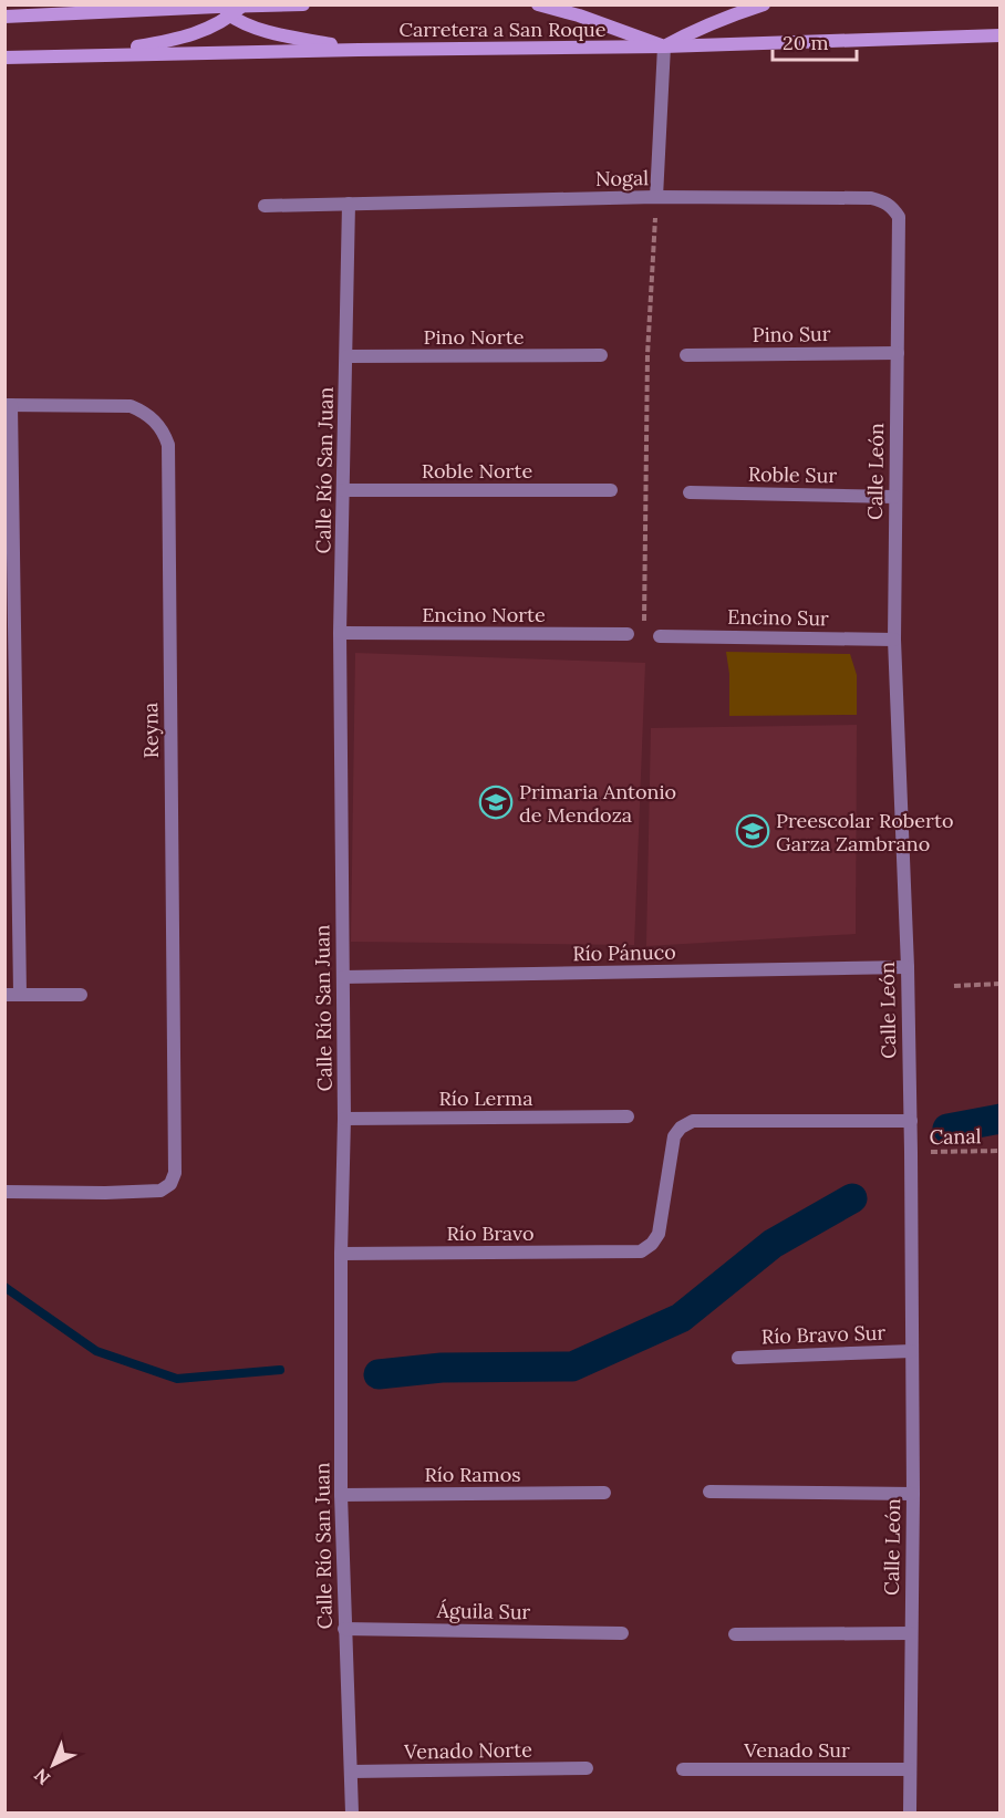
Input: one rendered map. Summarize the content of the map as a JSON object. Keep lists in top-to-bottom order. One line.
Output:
{"streets":{"main road":["Carretera a San Roque"],"street":["Nogal","Pino Sur","Pino Norte","Calle Río San Juan","Roble Norte","Calle León","Roble Sur","Encino Norte","Encino Sur","Reyna","Río Pánuco","Río Lerma","Río Bravo","Río Bravo Sur","Río Ramos","Águila Sur","Venado Sur","Venado Norte"],"path":["Canal"]},"crossings":[["Nogal","Calle Río San Juan"],["Nogal","Calle León"],["Pino Sur","Calle León"],["Pino Norte","Calle Río San Juan"],["Calle Río San Juan","Roble Norte"],["Calle Río San Juan","Encino Norte"],["Calle Río San Juan","Río Pánuco"],["Calle Río San Juan","Río Lerma"],["Calle Río San Juan","Río Bravo"],["Calle Río San Juan","Río Ramos"],["Calle Río San Juan","Águila Sur"],["Calle Río San Juan","Venado Norte"],["Calle León","Roble Sur"],["Calle León","Encino Sur"],["Calle León","Río Pánuco"],["Calle León","Canal"],["Calle León","Río Bravo"],["Calle León","Río Bravo Sur"],["Calle León","Venado Sur"]],"places":{"school or university":["Primaria Antonio de Mendoza","Preescolar Roberto Garza Zambrano"]},"scale_bar":"20 m","north":"bottom left"}
